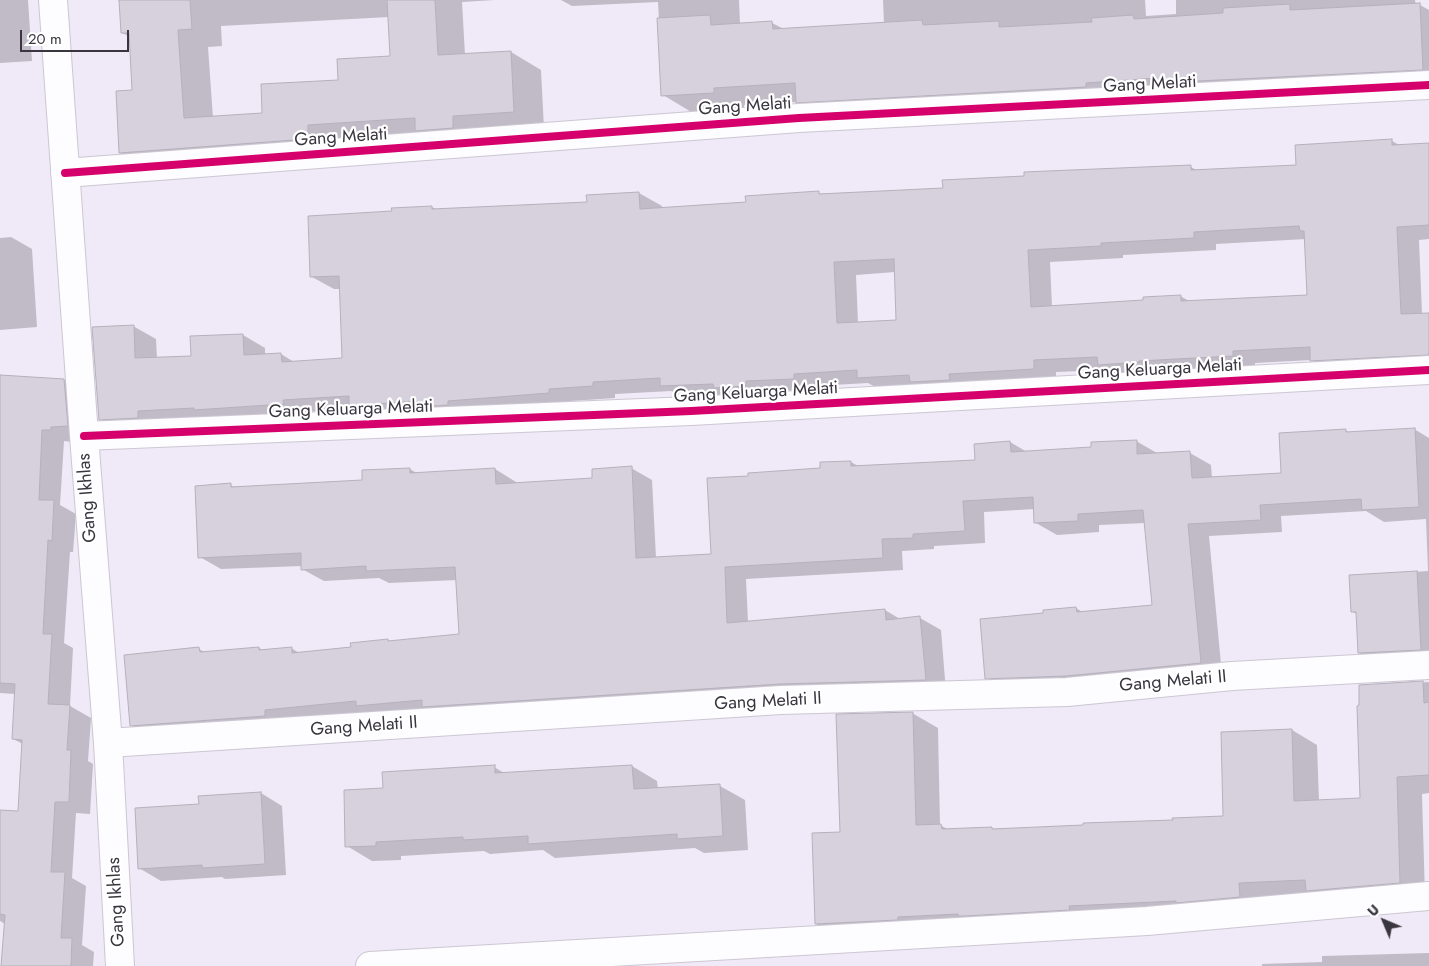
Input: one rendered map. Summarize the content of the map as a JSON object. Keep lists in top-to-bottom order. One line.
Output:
{"streets":{"street":["Gang Melati","Gang Keluarga Melati","Gang Ikhlas","Gang Melati II"]},"crossings":[["Gang Melati","Gang Ikhlas"],["Gang Keluarga Melati","Gang Ikhlas"],["Gang Ikhlas","Gang Melati II"]],"scale_bar":"20 m","north":"top left"}
